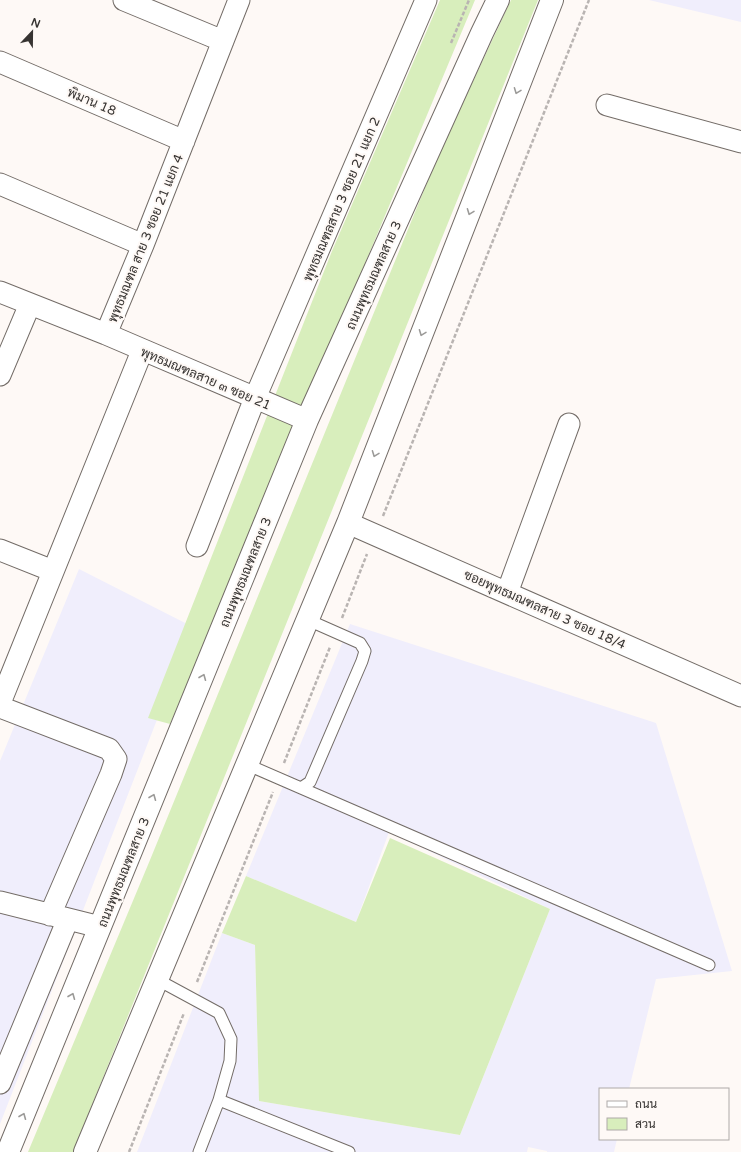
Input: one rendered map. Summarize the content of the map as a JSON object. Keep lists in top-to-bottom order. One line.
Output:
{"streets":{"main road":["ถนนพุทธมณฑลสาย 3"],"street":["พิมาน 18","พุทธมณฑลสาย 3 ซอย 21 แยก 2","พุทธมณฑล สาย 3 ซอย 21 แยก 4","พุทธมณฑลสาย ๓ ซอย 21","ซอยพุทธมณฑลสาย 3 ซอย 18/4"]},"crossings":[["พิมาน 18","พุทธมณฑล สาย 3 ซอย 21 แยก 4"],["พุทธมณฑลสาย 3 ซอย 21 แยก 2","พุทธมณฑลสาย ๓ ซอย 21"],["พุทธมณฑล สาย 3 ซอย 21 แยก 4","พุทธมณฑลสาย ๓ ซอย 21"],["ถนนพุทธมณฑลสาย 3","พุทธมณฑลสาย ๓ ซอย 21"]],"legend":["ถนน","สวน"],"north":"top"}
